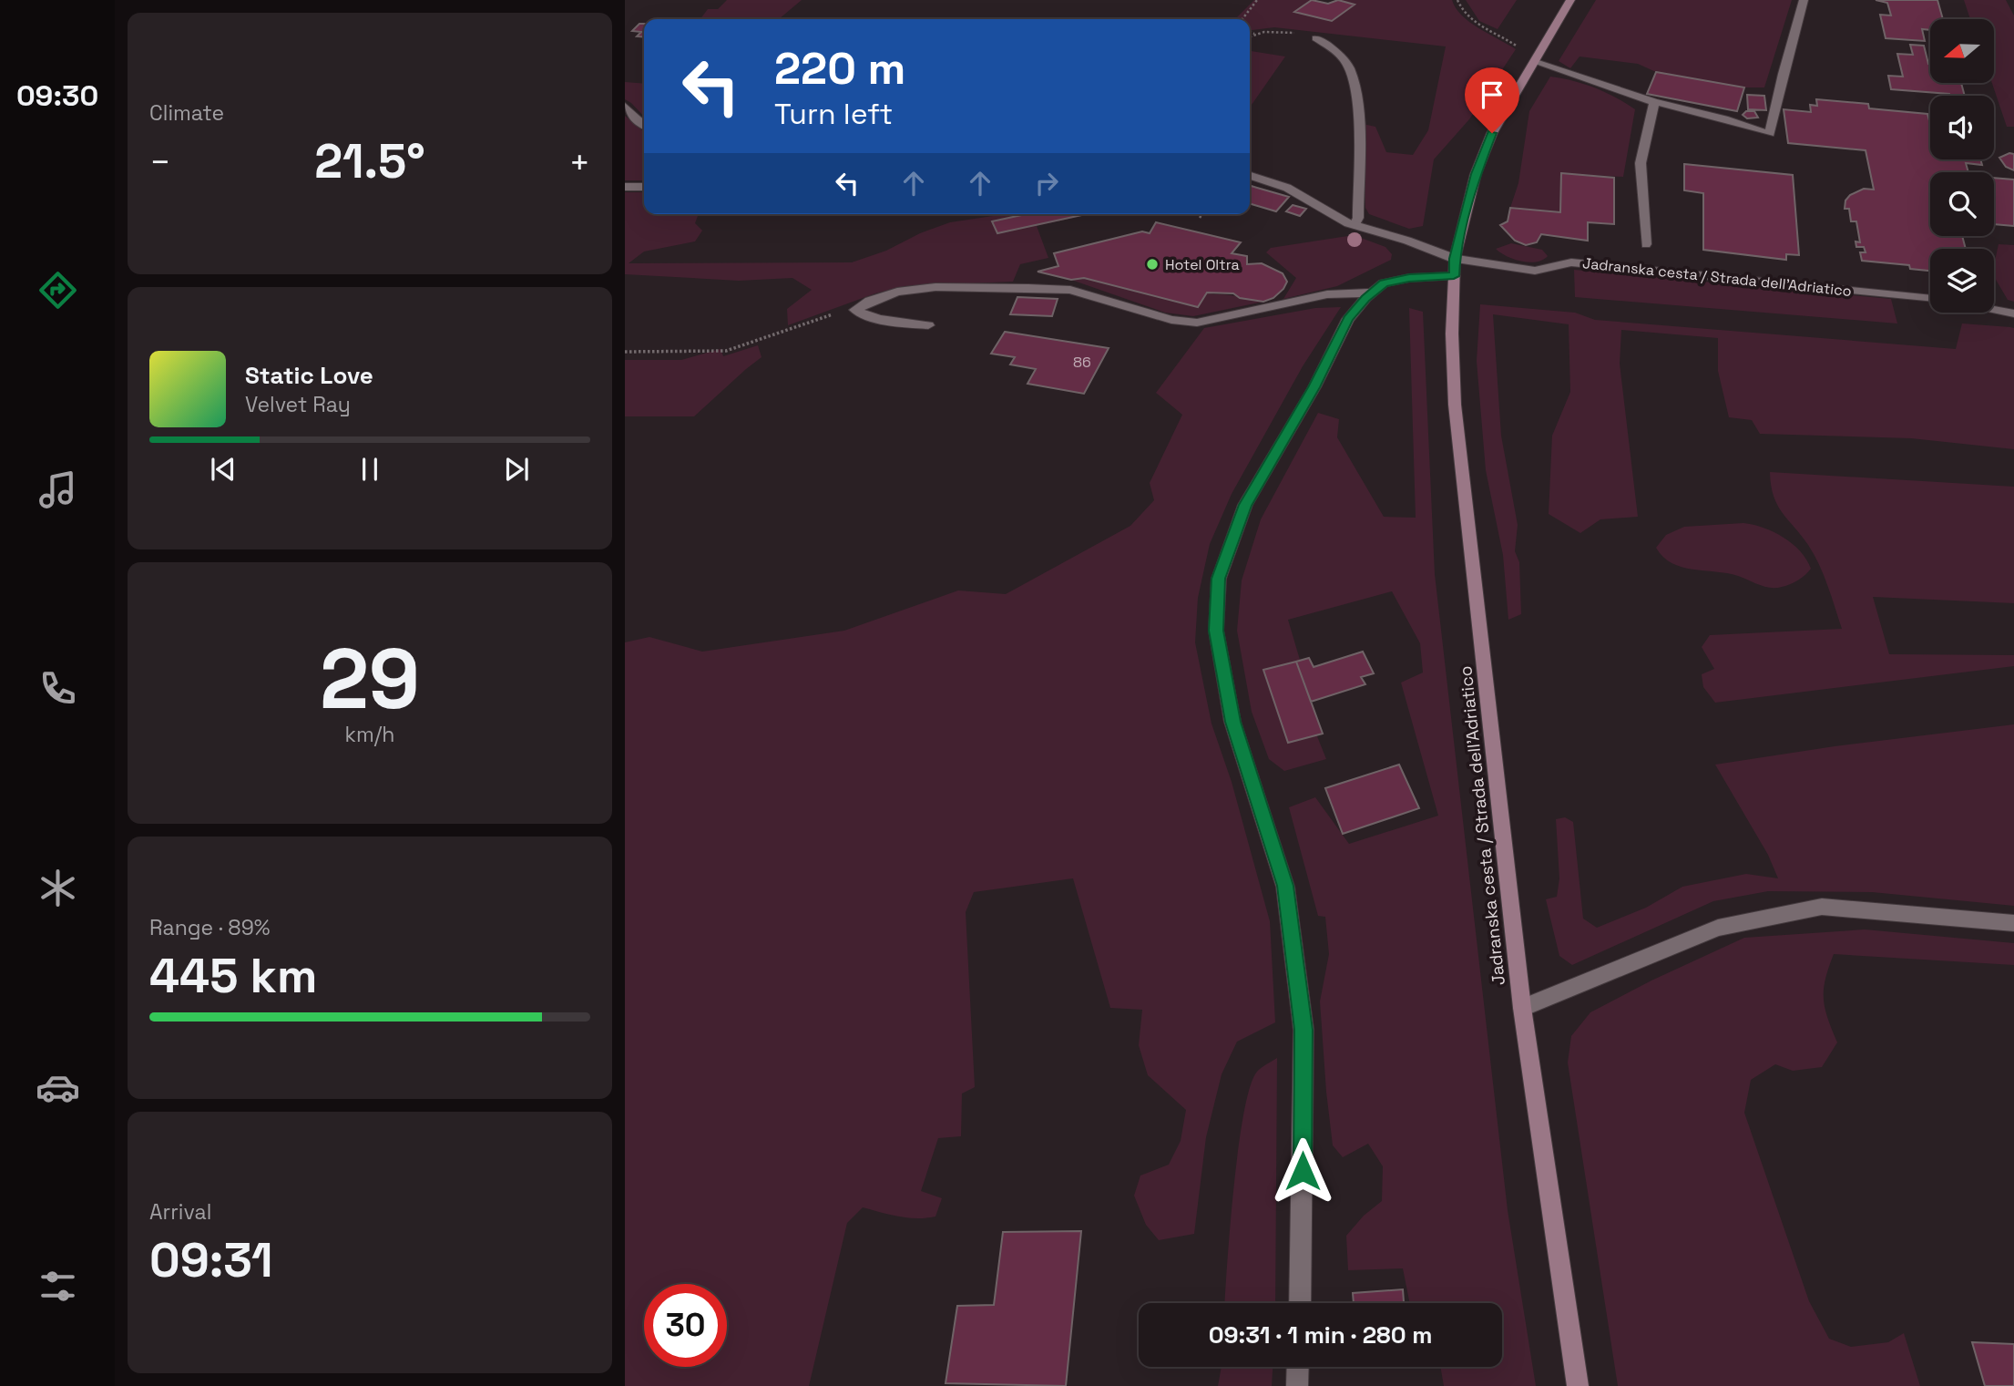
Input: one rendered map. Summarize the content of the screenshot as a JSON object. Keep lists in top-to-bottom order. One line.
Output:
{"streets":{"main road":["Jadranska cesta / Strada dell'Adriatico"]},"places":["Hotel Oltra"],"house_numbers":["86"],"north":"left","page":{"tabs":"09:30","tile":["Climate",["29","km/h"],["Range · 89%","445 km"],["Arrival","09:31"]],"turn":["220 m","Turn left"],"heat":["−","21.5°","+"],"song":["Static Love","Velvet Ray"],"limit":"30","trip":"09:31 · 1 min · 280 m"}}
